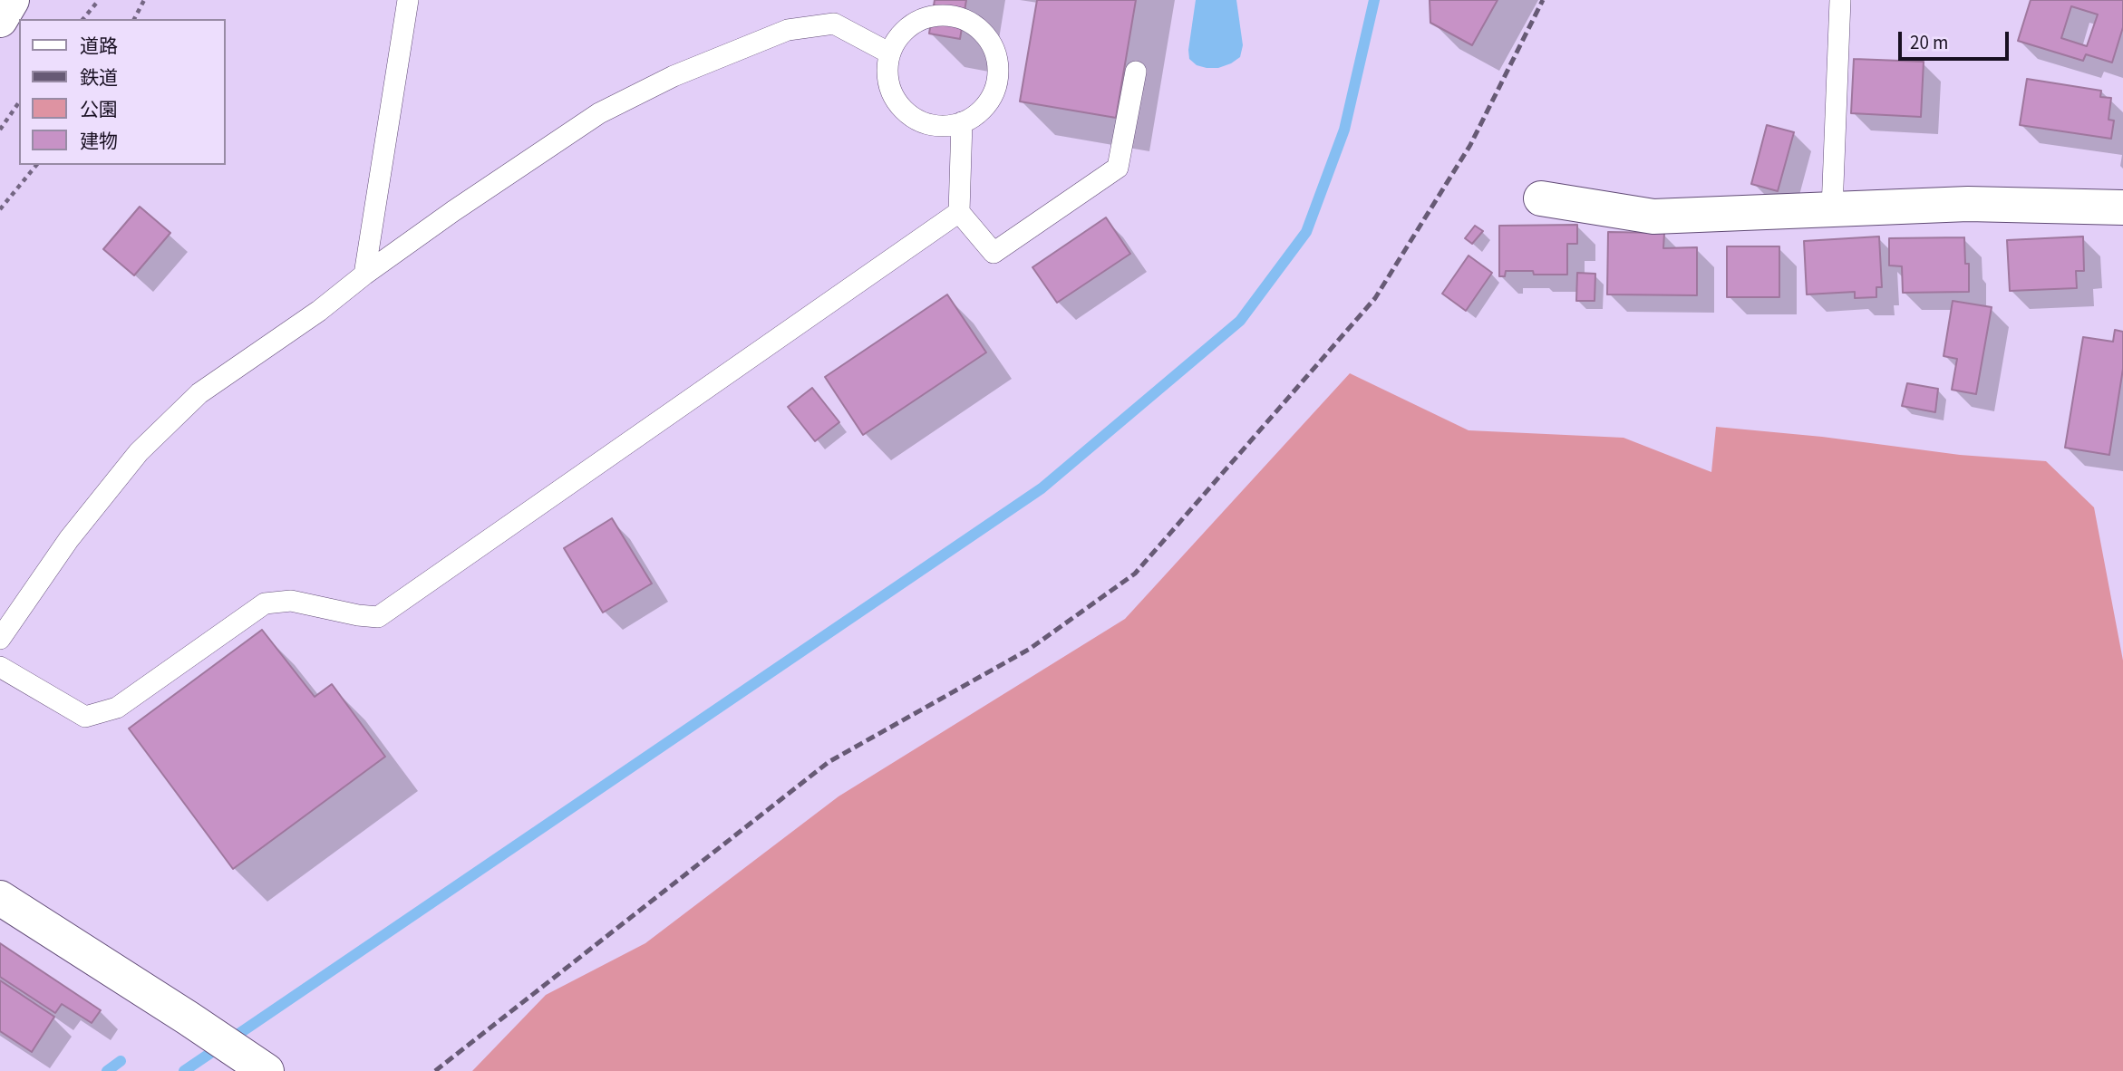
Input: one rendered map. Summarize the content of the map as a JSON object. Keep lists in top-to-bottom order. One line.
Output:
{"legend":["道路","鉄道","公園","建物"],"scale_bar":"20 m"}
